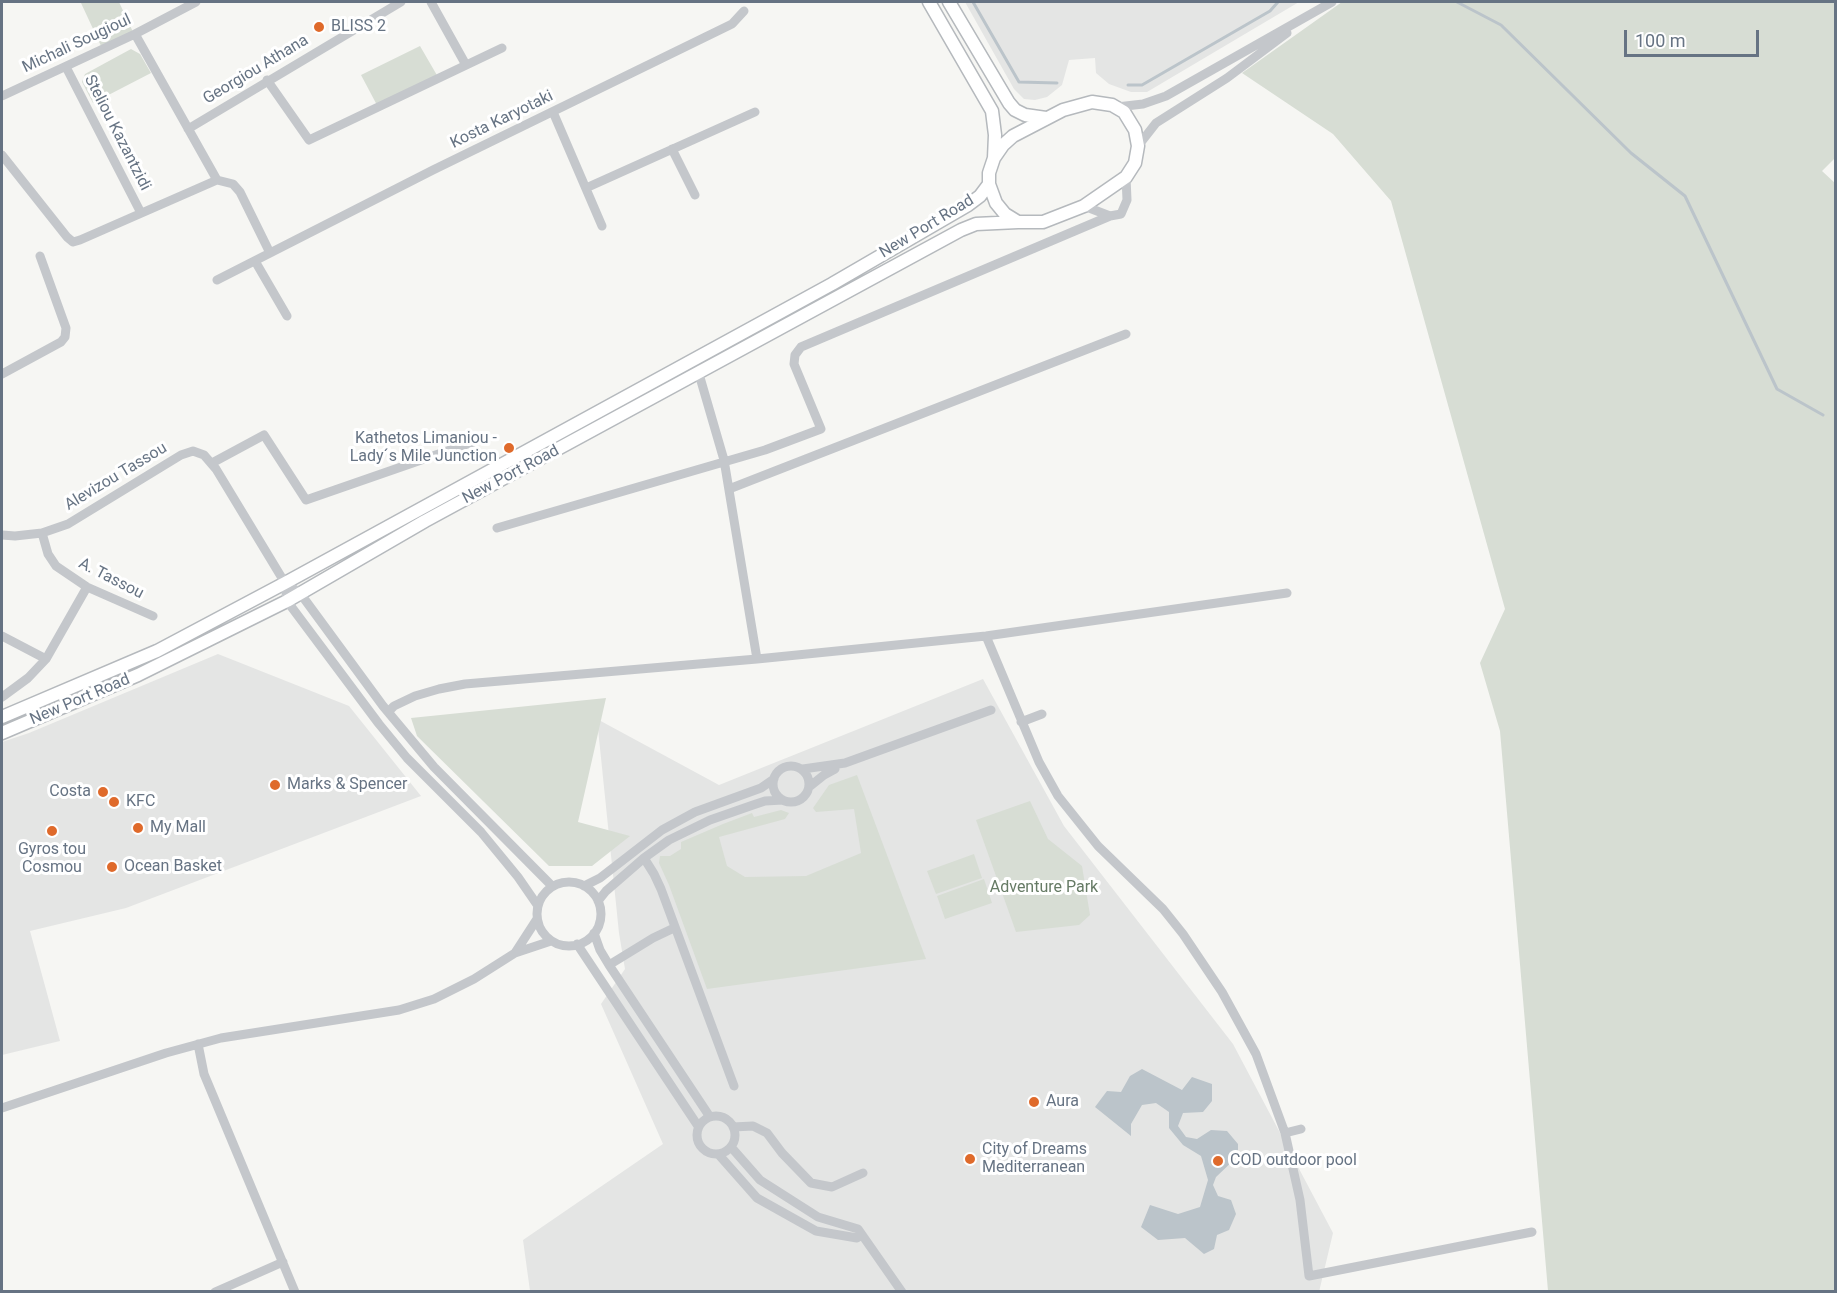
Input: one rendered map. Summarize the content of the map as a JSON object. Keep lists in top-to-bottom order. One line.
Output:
{"streets":{"main road":["New Port Road"],"street":["Michali Sougioul","Georgiou Athana","Kosta Karyotaki","Steliou Kazantzidi","Alevizou Tassou","A. Tassou"]},"crossings":[["Michali Sougioul","Steliou Kazantzidi"],["Alevizou Tassou","A. Tassou"]],"parks":["Adventure Park"],"places":["BLISS 2","Kathetos Limaniou - Lady´s Mile Junction","Marks & Spencer","Costa","KFC","My Mall","Gyros tou Cosmou","Ocean Basket","Aura","City of Dreams Mediterranean","COD outdoor pool"],"scale_bar":"100 m"}
